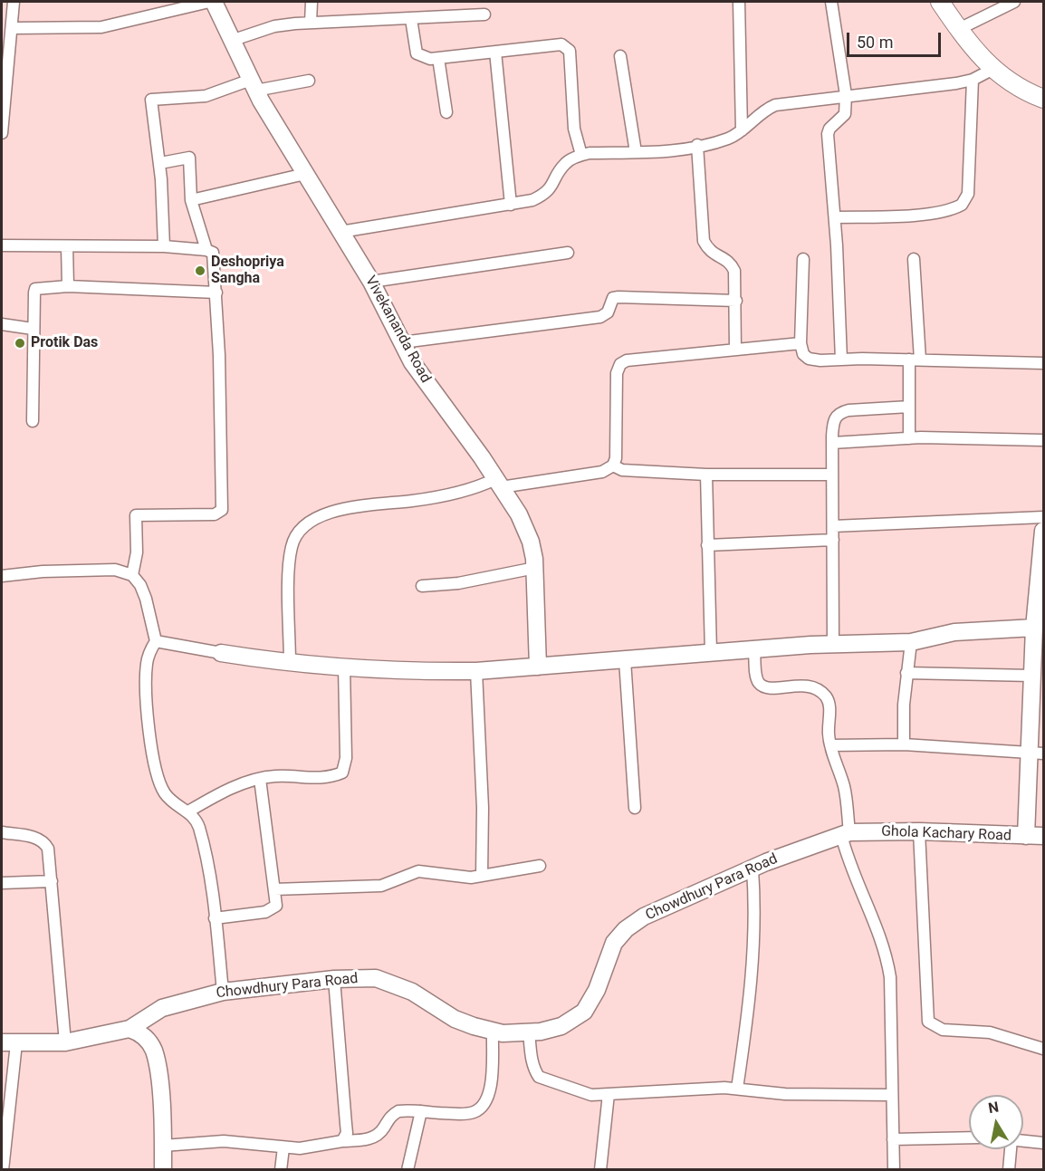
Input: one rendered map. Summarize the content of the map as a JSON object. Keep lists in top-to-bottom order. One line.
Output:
{"streets":{"street":["Vivekananda Road","Ghola Kachary Road","Chowdhury Para Road"]},"crossings":[["Ghola Kachary Road","Chowdhury Para Road"]],"places":["Deshopriya Sangha","Protik Das"],"scale_bar":"50 m","north":"top"}
